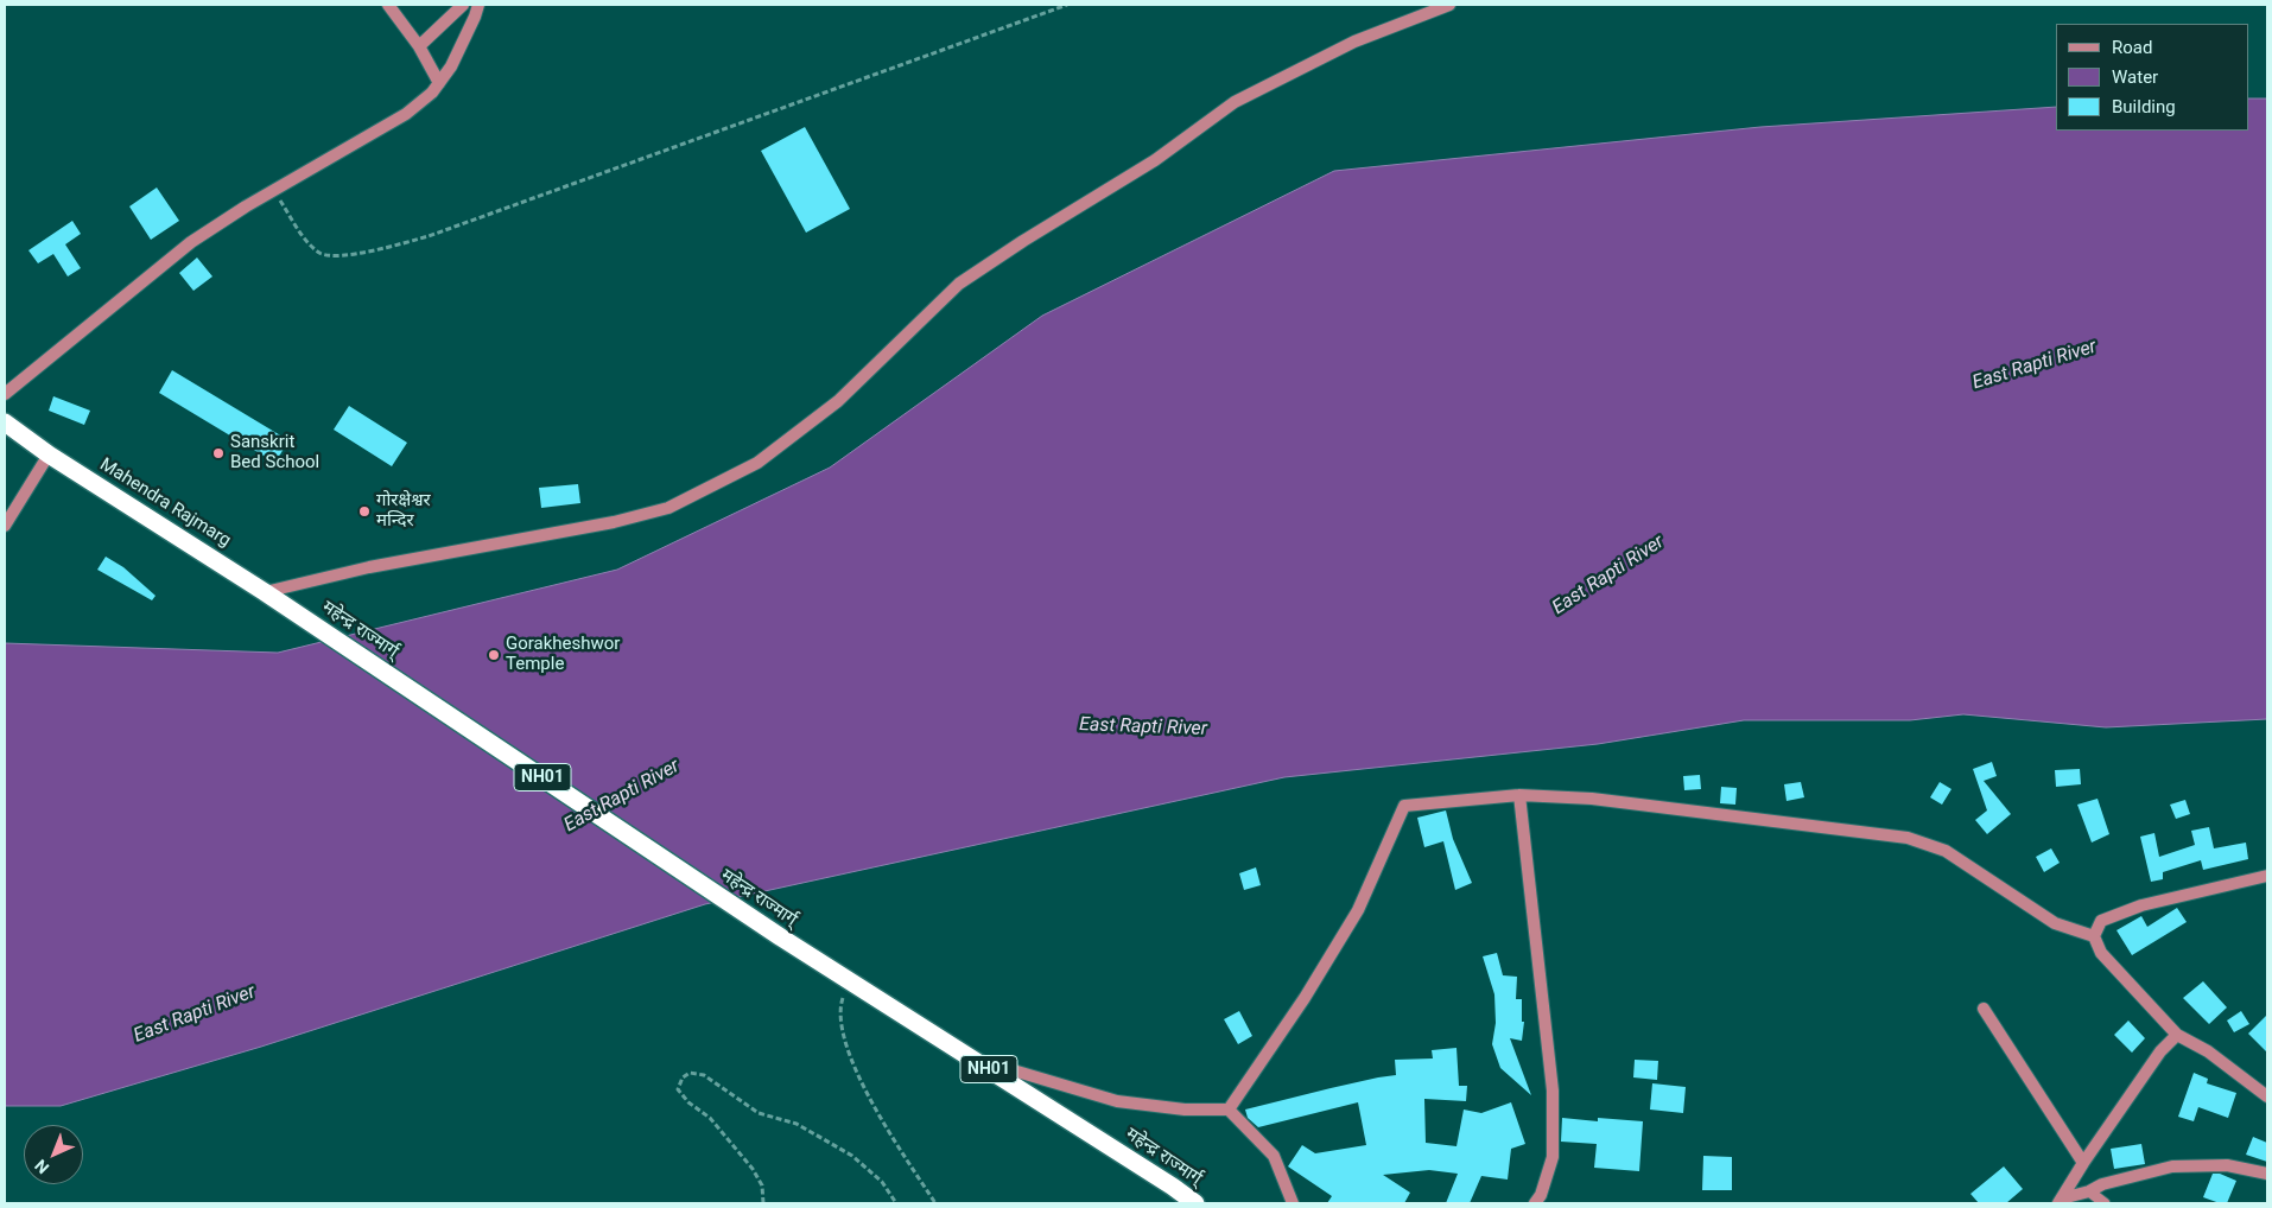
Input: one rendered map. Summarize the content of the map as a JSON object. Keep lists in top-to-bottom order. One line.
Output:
{"streets":{"highway":["Mahendra Rajmarg","महेन्द्र राज्मार्ग्","NH01"]},"crossings":[["Mahendra Rajmarg","महेन्द्र राज्मार्ग्"]],"water":["East Rapti River"],"places":["Sanskrit Bed School","गोरक्षेश्वर मन्दिर","Gorakheshwor Temple"],"legend":["Road","Water","Building"],"north":"bottom left"}
